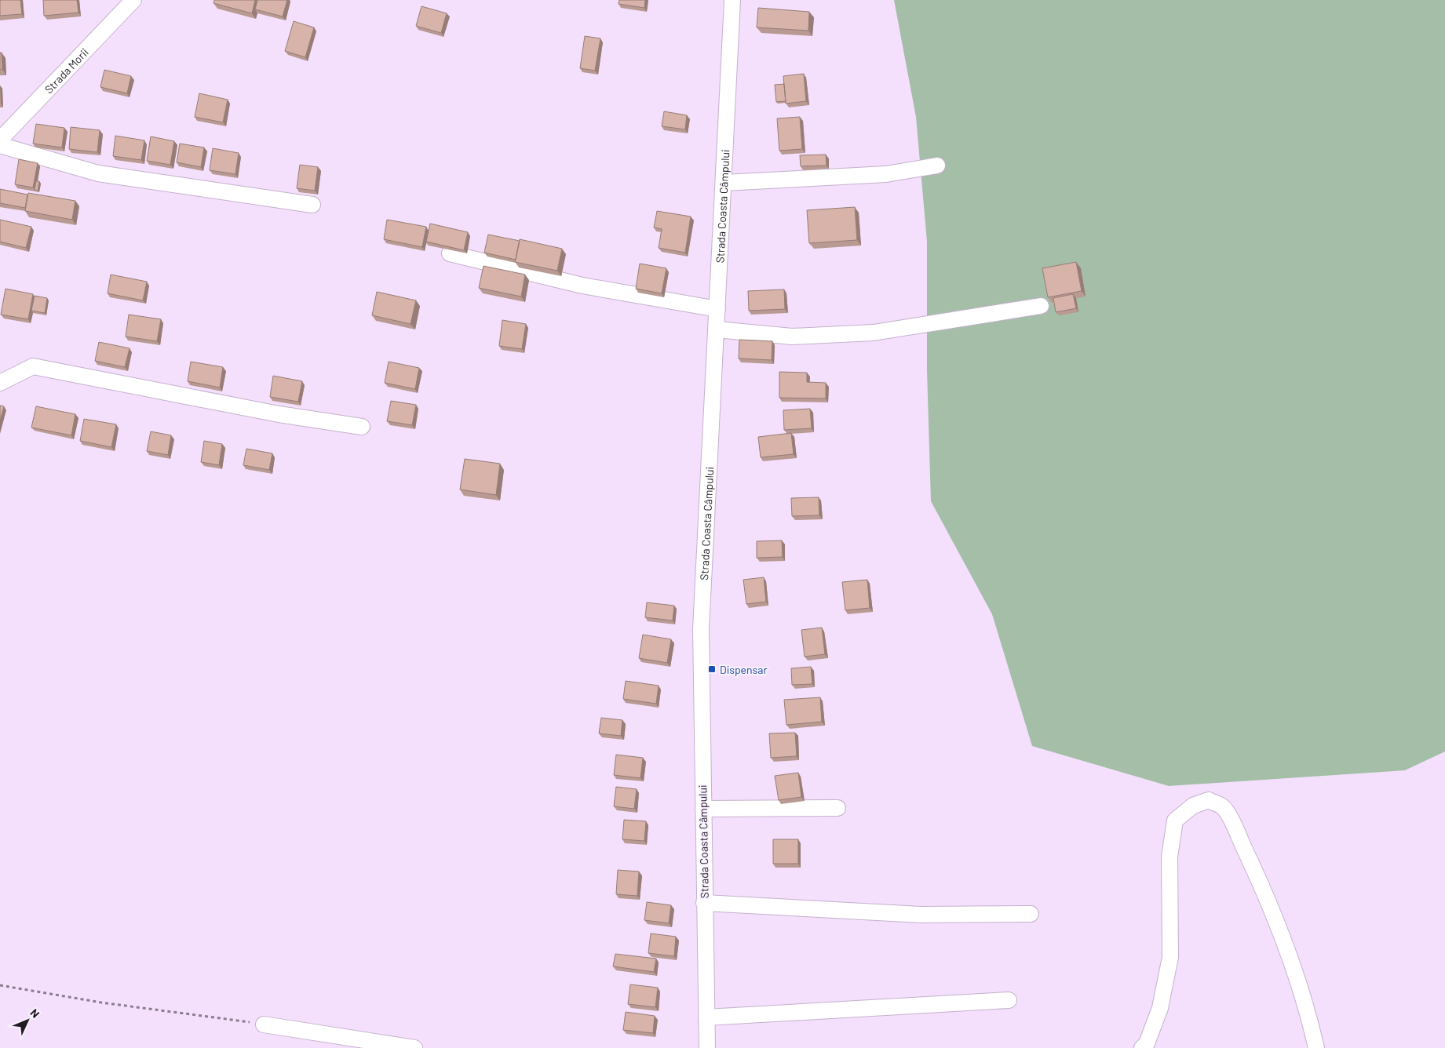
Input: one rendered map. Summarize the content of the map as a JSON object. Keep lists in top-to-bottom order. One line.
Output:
{"streets":{"street":["Strada Morii","Strada Coasta Câmpului"]},"places":{"transit":["Dispensar"]},"north":"top right"}
